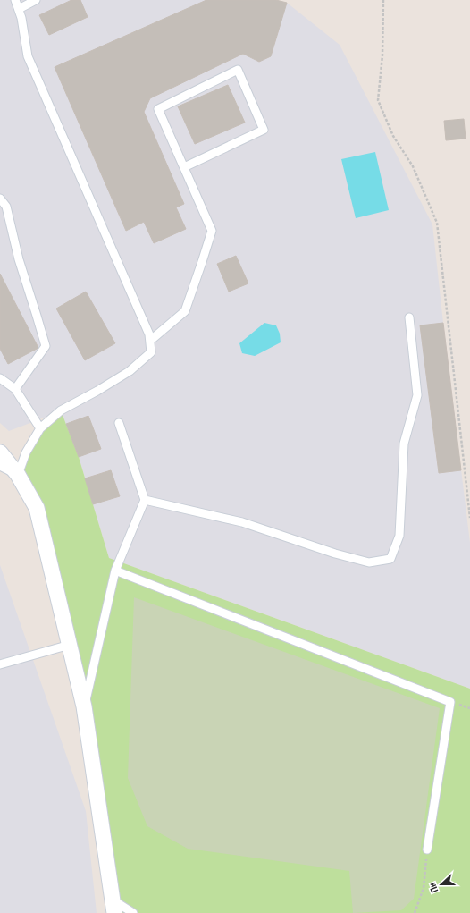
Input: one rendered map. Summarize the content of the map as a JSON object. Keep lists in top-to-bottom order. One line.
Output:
{"north":"left"}
